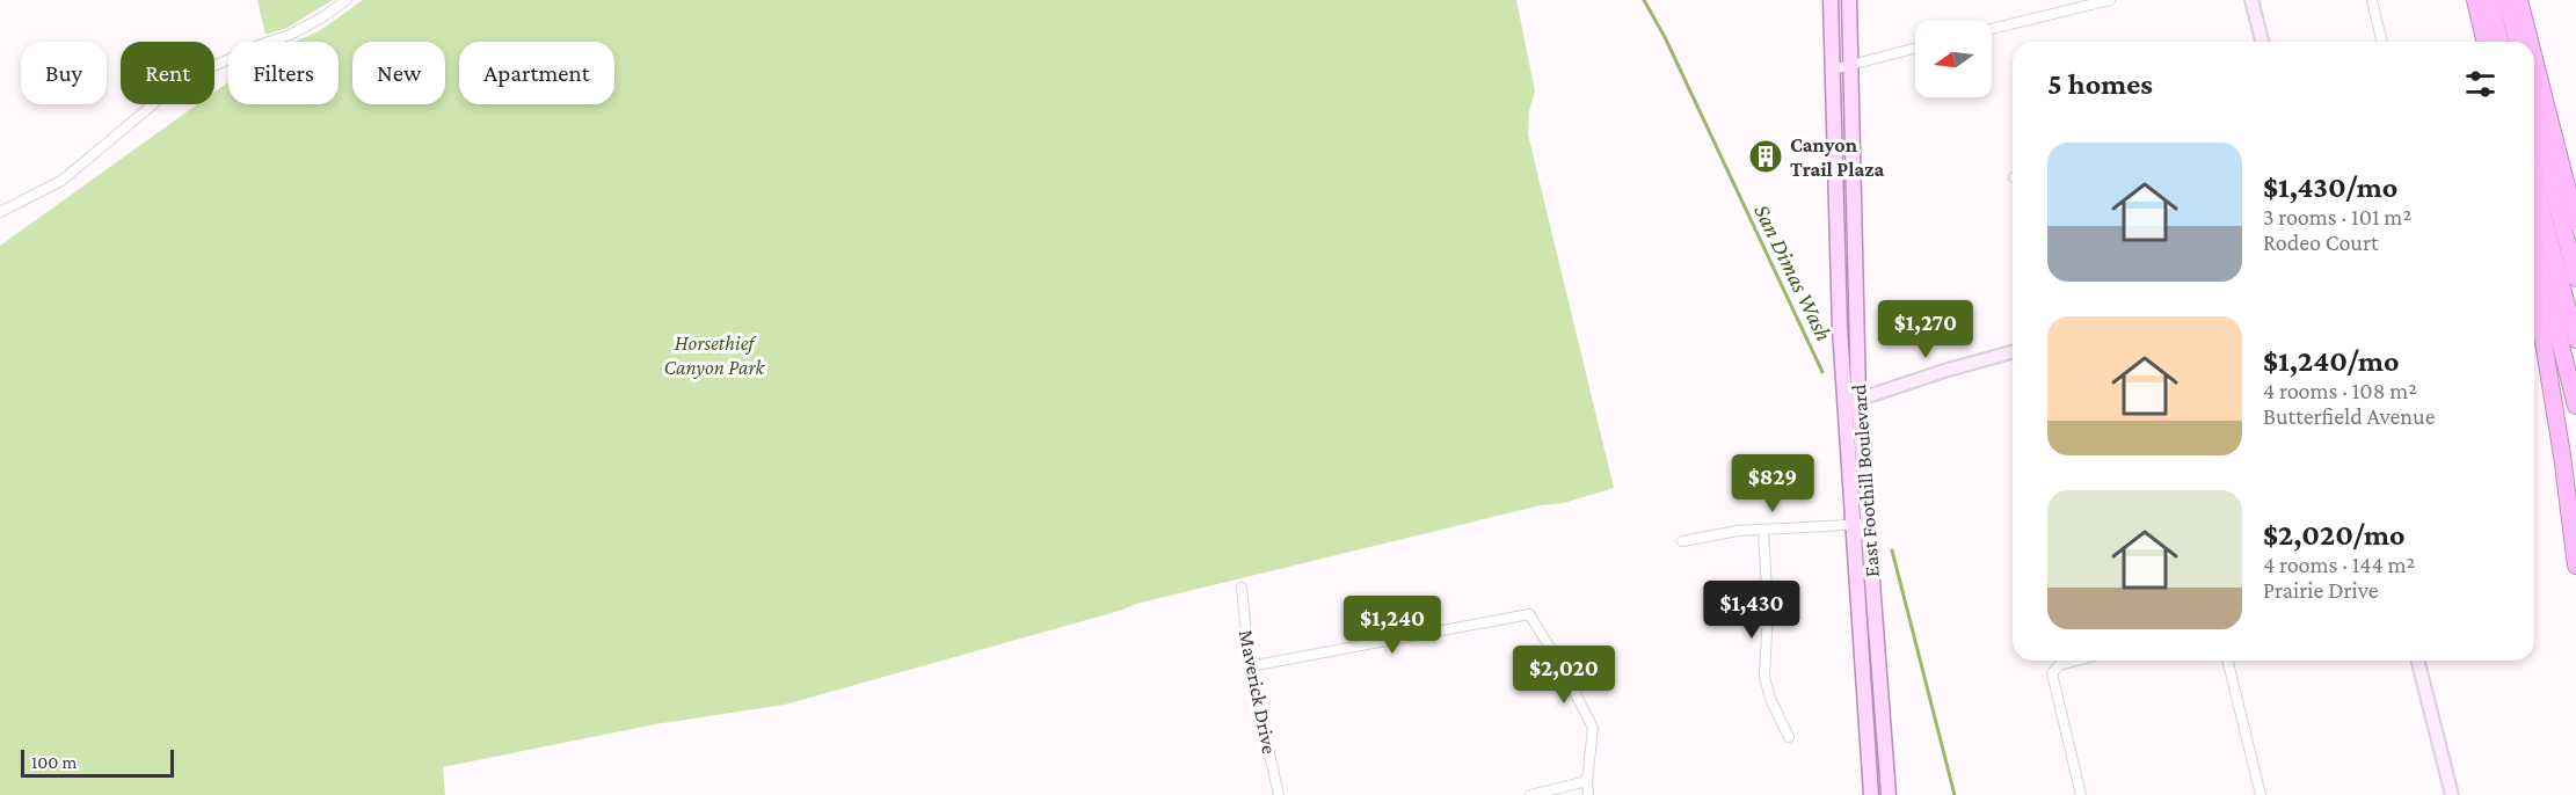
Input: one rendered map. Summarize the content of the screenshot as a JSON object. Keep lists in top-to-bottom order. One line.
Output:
{"streets":{"main road":["East Foothill Boulevard"],"street":["Maverick Drive"]},"water":["San Dimas Wash"],"parks":["Horsethief Canyon Park"],"places":{"building":["Canyon Trail Plaza"]},"scale_bar":"100 m","north":"left","page":{"chip":["Buy","Rent","Filters","New","Apartment"],"heading":"5 homes","list":[{"name":"$1,430/mo","note":"3 rooms · 101 m² · Rodeo Court"},{"name":"$1,240/mo","note":"4 rooms · 108 m² · Butterfield Avenue"},{"name":"$2,020/mo","note":"4 rooms · 144 m² · Prairie Drive"}],"price":["$1,270","$829","$1,430","$1,240","$2,020"],"scale":"100 m"}}
